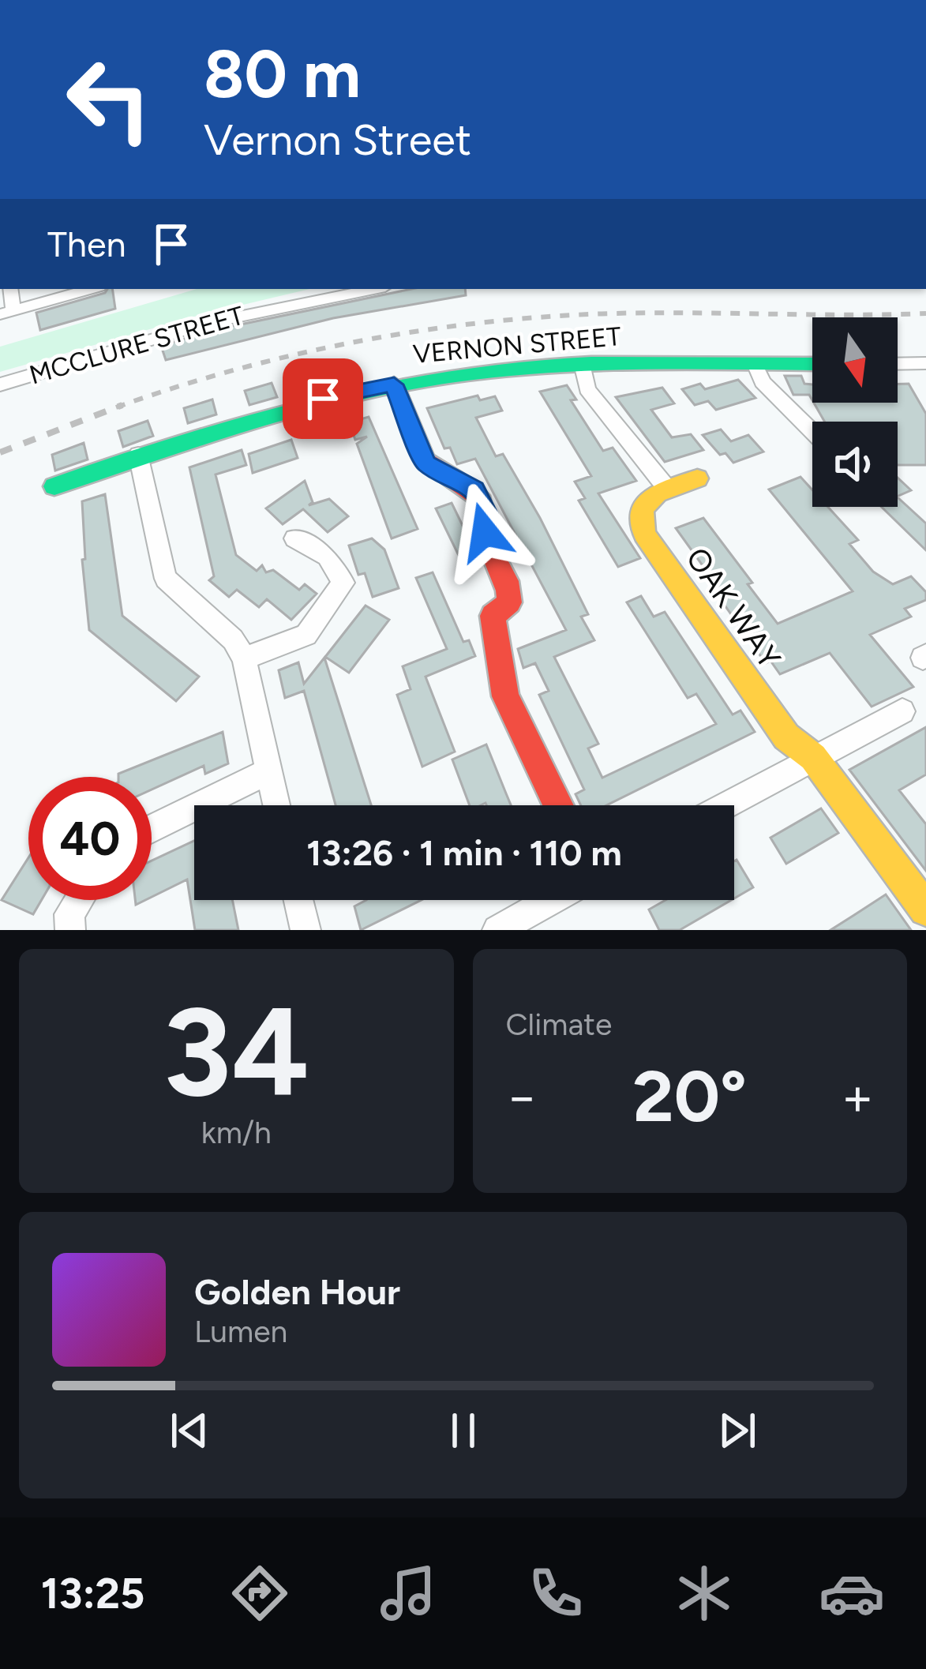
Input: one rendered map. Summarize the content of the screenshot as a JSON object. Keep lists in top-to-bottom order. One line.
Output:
{"streets":{"street":["MCCLURE STREET","VERNON STREET","OAK WAY"]},"north":"bottom","page":{"turn":["80 m","Vernon Street"],"then":"Then","limit":"40","trip":"13:26 · 1 min · 110 m","tile":[["34","km/h"],"Climate"],"heat":["−","20°","+"],"song":["Golden Hour","Lumen"],"tabs":"13:25"}}
